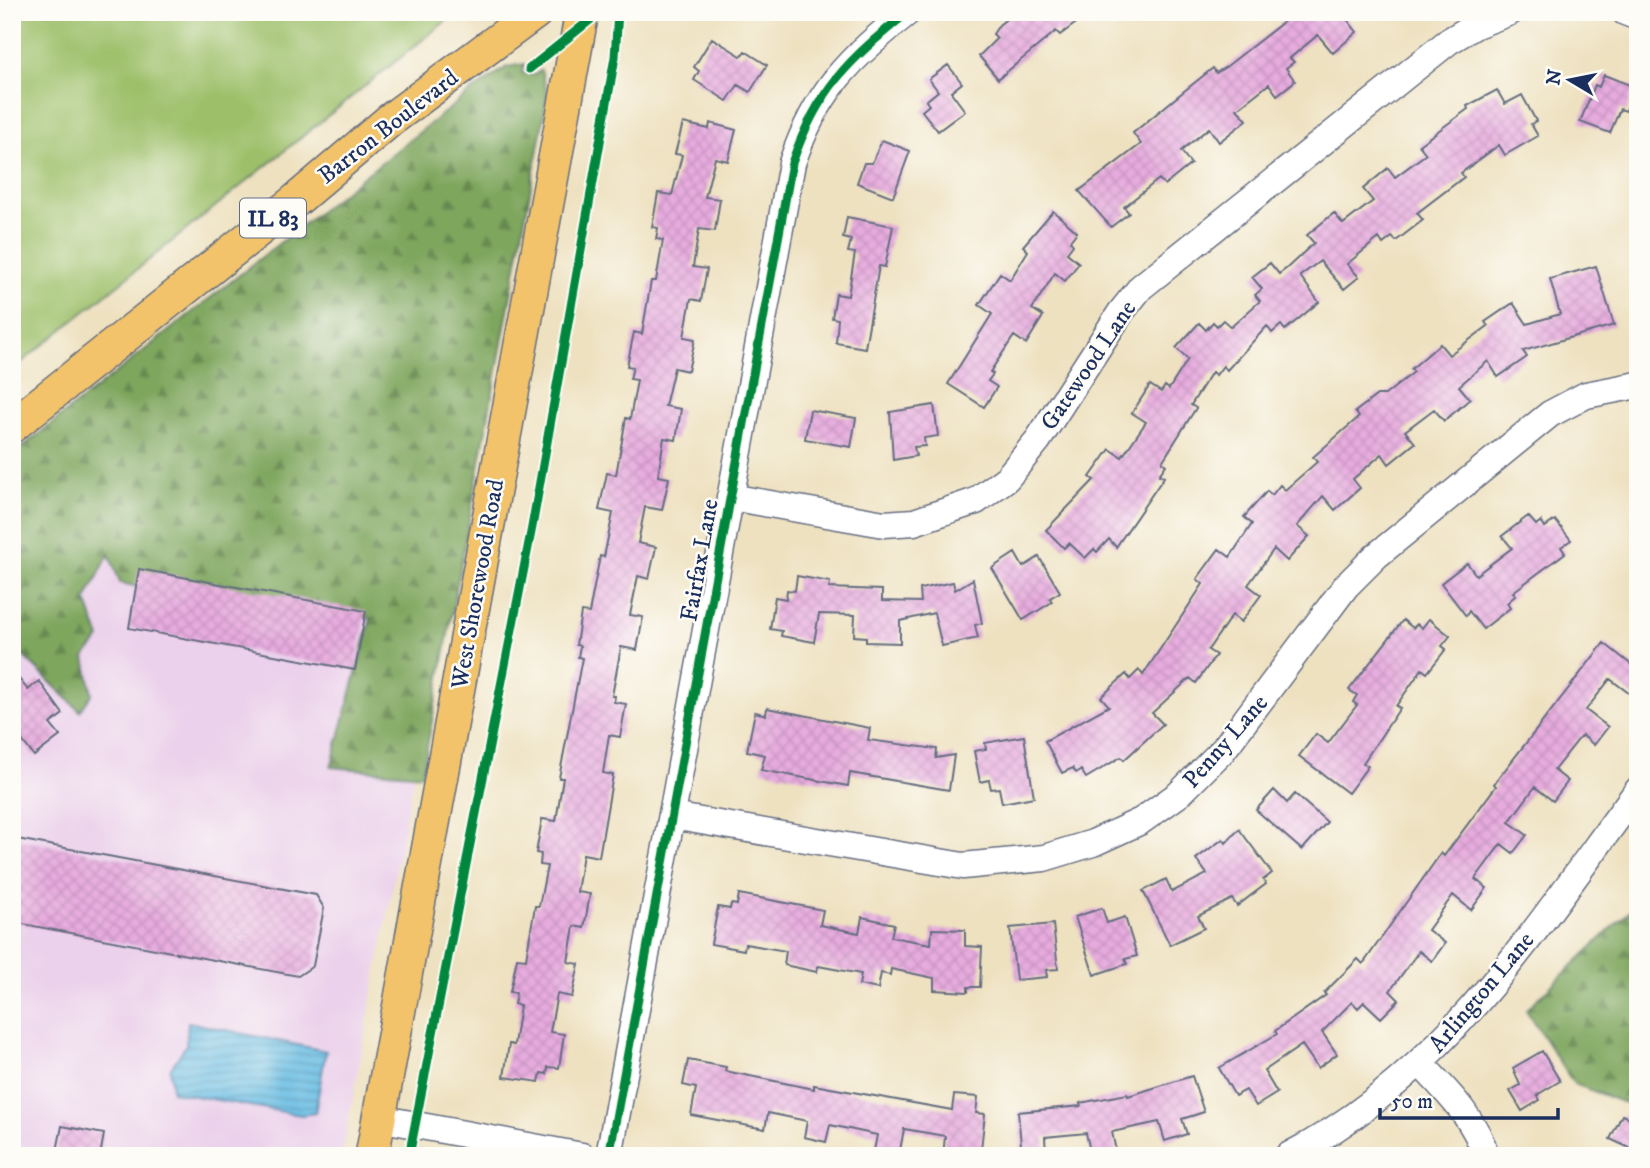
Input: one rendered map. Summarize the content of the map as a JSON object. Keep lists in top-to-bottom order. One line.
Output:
{"streets":{"main road":["Barron Boulevard","IL 83","West Shorewood Road"],"street":["Gatewood Lane","Fairfax Lane","Penny Lane","Arlington Lane"]},"crossings":[["Gatewood Lane","Fairfax Lane"],["Fairfax Lane","Penny Lane"]],"scale_bar":"50 m","north":"left"}
